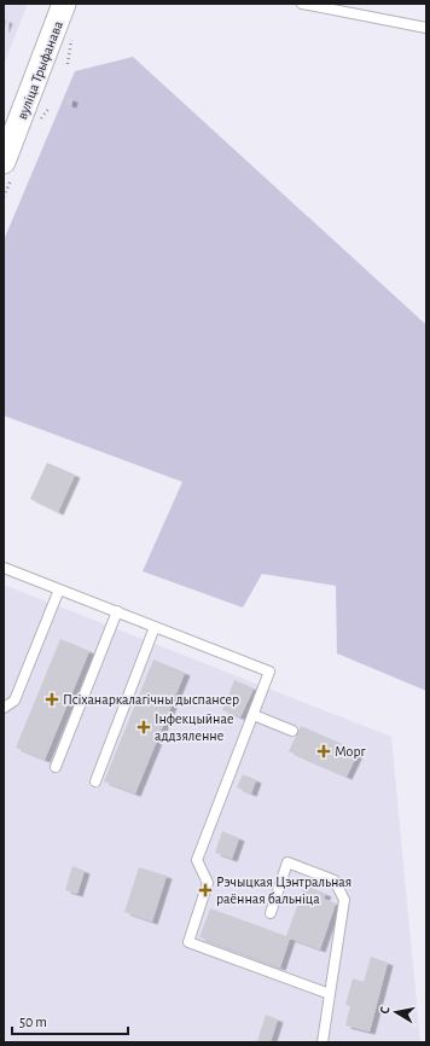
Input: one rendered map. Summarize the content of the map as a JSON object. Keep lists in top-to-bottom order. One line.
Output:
{"streets":{"street":["вуліца Трыфанава"]},"places":{"health":["Псіханаркалагічны дыспансер","Інфекцыйнае аддзяленне","Морг","Рэчыцкая Цэнтральная раённая бальніца"]},"scale_bar":"50 m","north":"left"}
